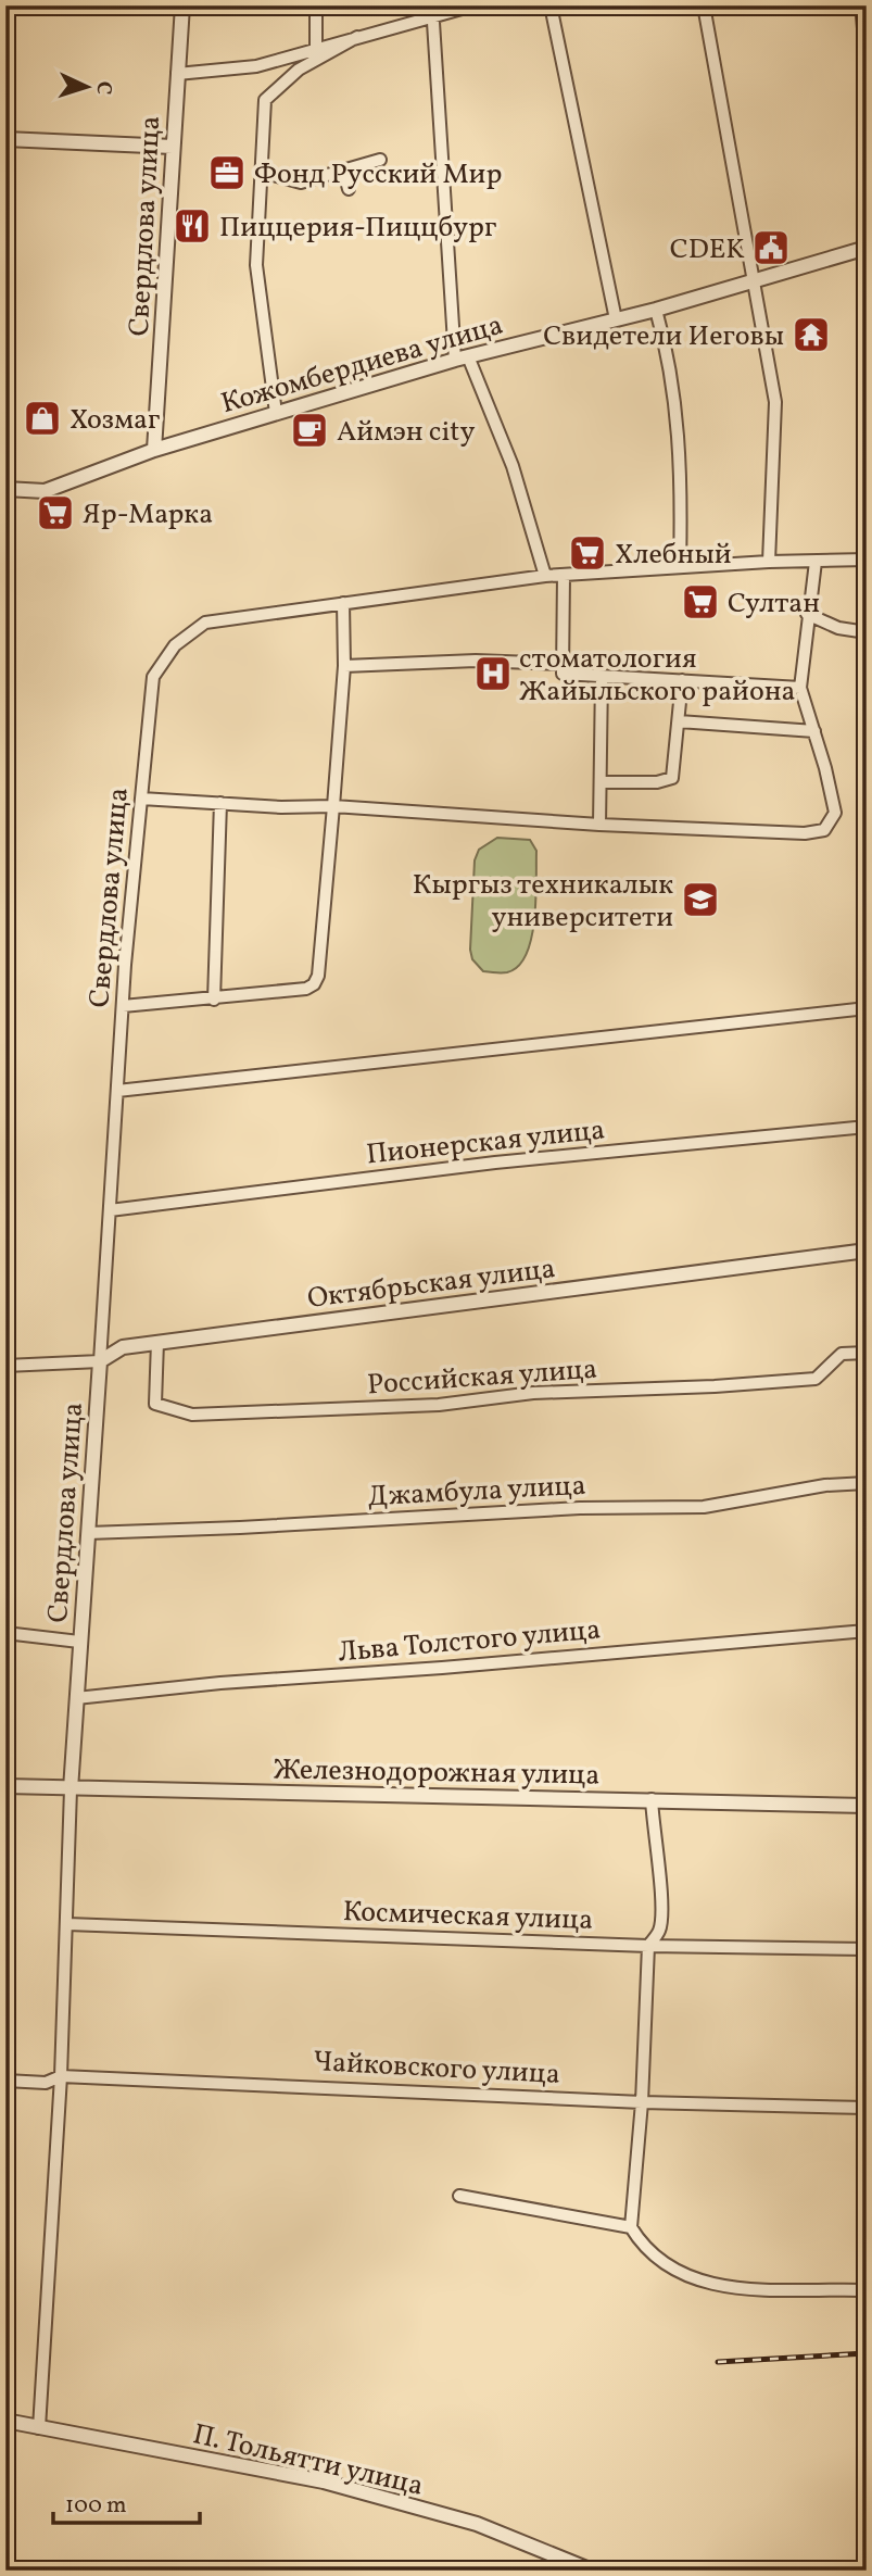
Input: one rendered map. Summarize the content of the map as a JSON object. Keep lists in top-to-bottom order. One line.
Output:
{"streets":{"street":["Свердлова улица","Кожомбердиева улица","Пионерская улица","Октябрьская улица","Российская улица","Джамбула улица","Льва Толстого улица","Железнодорожная улица","Космическая улица","Чайковского улица","П. Тольятти улица"]},"crossings":[["Свердлова улица","Кожомбердиева улица"],["Свердлова улица","Пионерская улица"],["Свердлова улица","Октябрьская улица"],["Свердлова улица","Джамбула улица"],["Свердлова улица","Льва Толстого улица"],["Свердлова улица","Железнодорожная улица"],["Свердлова улица","Космическая улица"],["Свердлова улица","Чайковского улица"],["Свердлова улица","П. Тольятти улица"],["Октябрьская улица","Российская улица"]],"places":{"office":["Фонд Русский Мир"],"restaurant":["Пиццерия-Пиццбург"],"public building":["CDEK"],"temple":["Свидетели Иеговы"],"shop":["Хозмаг"],"cafe":["Аймэн city"],"supermarket":["Яр-Марка","Хлебный","Султан"],"hospital":["стоматология Жайыльского района"],"school or university":["Кыргыз техникалык университети"]},"scale_bar":"100 m","north":"right"}
